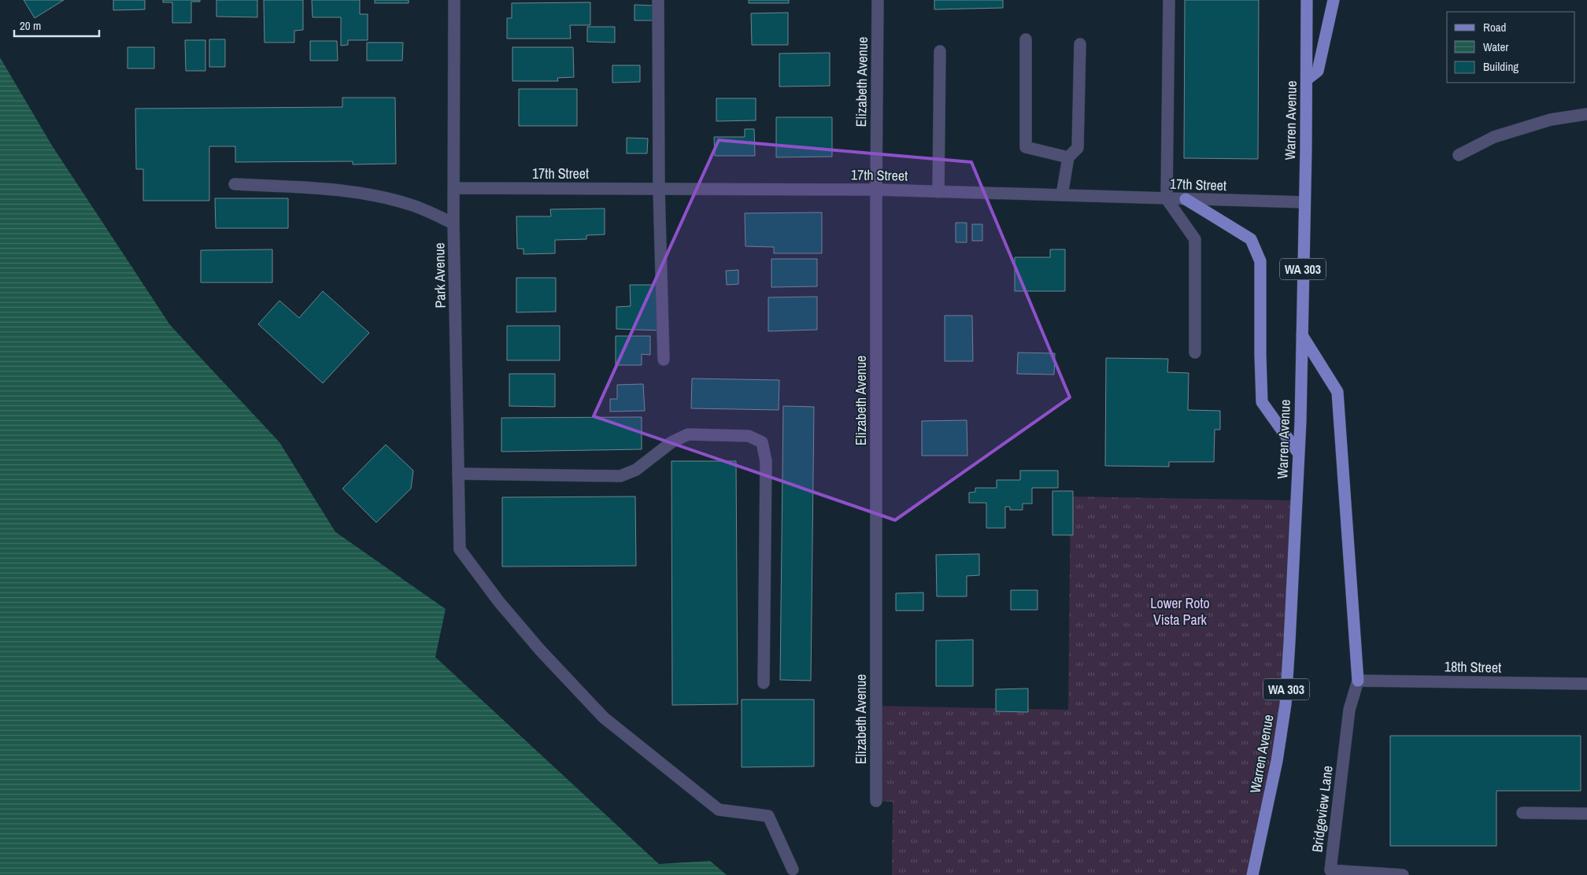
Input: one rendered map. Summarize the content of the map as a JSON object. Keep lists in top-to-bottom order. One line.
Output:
{"streets":{"main road":["Warren Avenue","WA 303"],"street":["Elizabeth Avenue","17th Street","Park Avenue","18th Street","Bridgeview Lane"]},"crossings":[["Elizabeth Avenue","17th Street"],["Warren Avenue","17th Street"],["17th Street","Park Avenue"],["18th Street","Bridgeview Lane"]],"parks":["Lower Roto Vista Park"],"legend":["Road","Water","Building"],"scale_bar":"20 m"}
